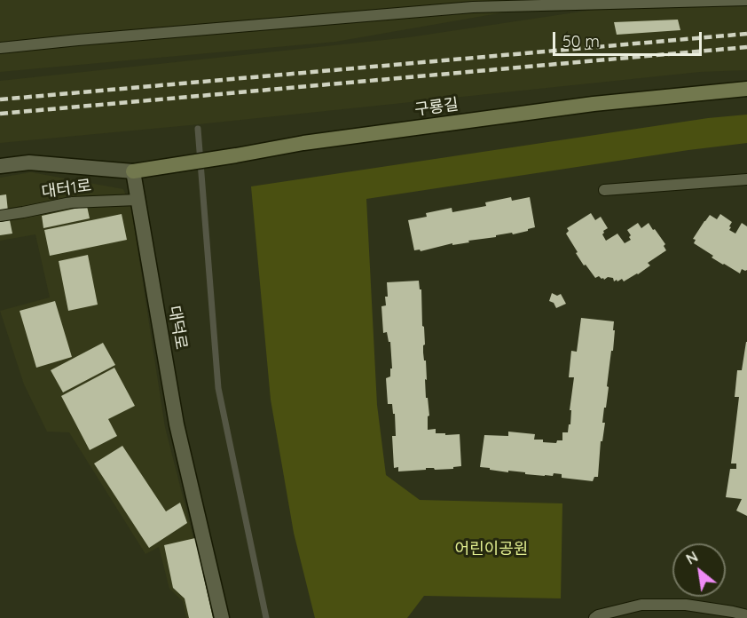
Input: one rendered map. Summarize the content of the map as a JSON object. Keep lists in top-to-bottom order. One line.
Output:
{"streets":{"main road":["구룡길"],"street":["대덕로"],"lane":["대터1로"]},"crossings":[["구룡길","대덕로"],["대터1로","대덕로"]],"parks":["어린이공원"],"scale_bar":"50 m","north":"top left"}
